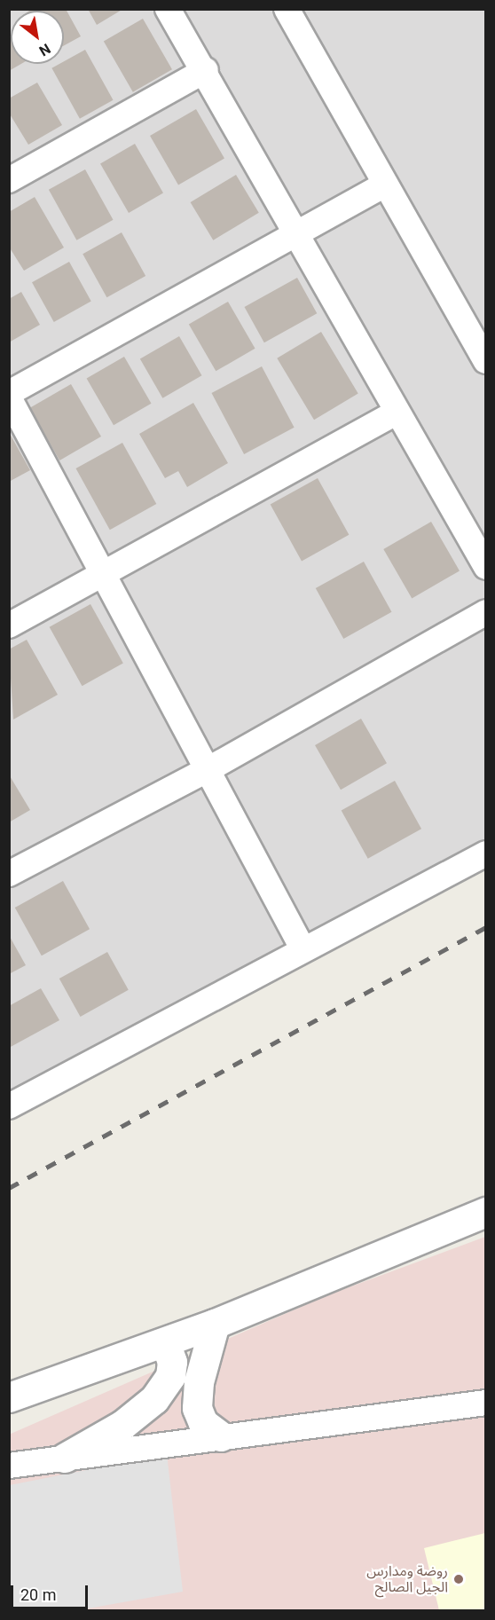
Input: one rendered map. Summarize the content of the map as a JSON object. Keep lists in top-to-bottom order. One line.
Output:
{"places":["روضة ومدارس الجيل الصالح"],"scale_bar":"20 m","north":"bottom right"}
